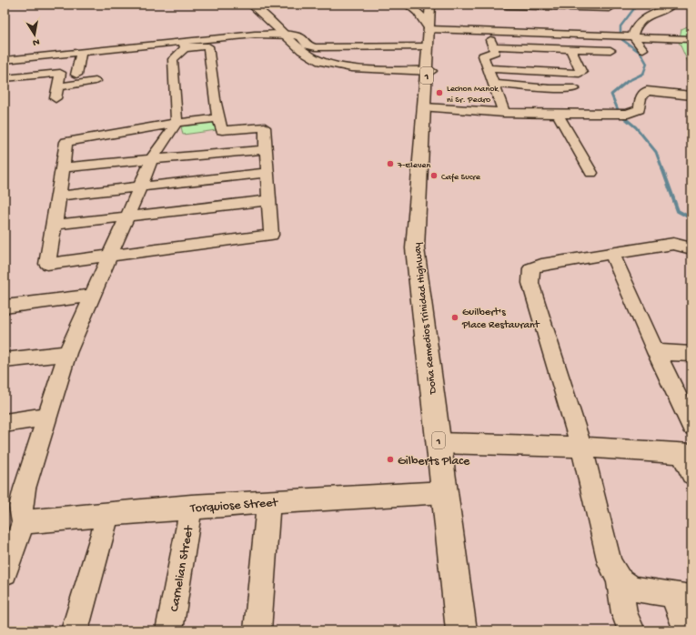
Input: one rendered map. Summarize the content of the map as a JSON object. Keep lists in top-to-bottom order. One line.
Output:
{"streets":{"main road":["1","Doña Remedios Trinidad Highway"],"street":["Torquiose Street","Carnelian Street"]},"crossings":[["Doña Remedios Trinidad Highway","Torquiose Street"],["Torquiose Street","Carnelian Street"]],"places":["Lechon Manok ni Sr. Pedro","7-Eleven","Cafe Sucre","Guilbert's Place Restaurant","Gilberts Place"],"north":"bottom"}
